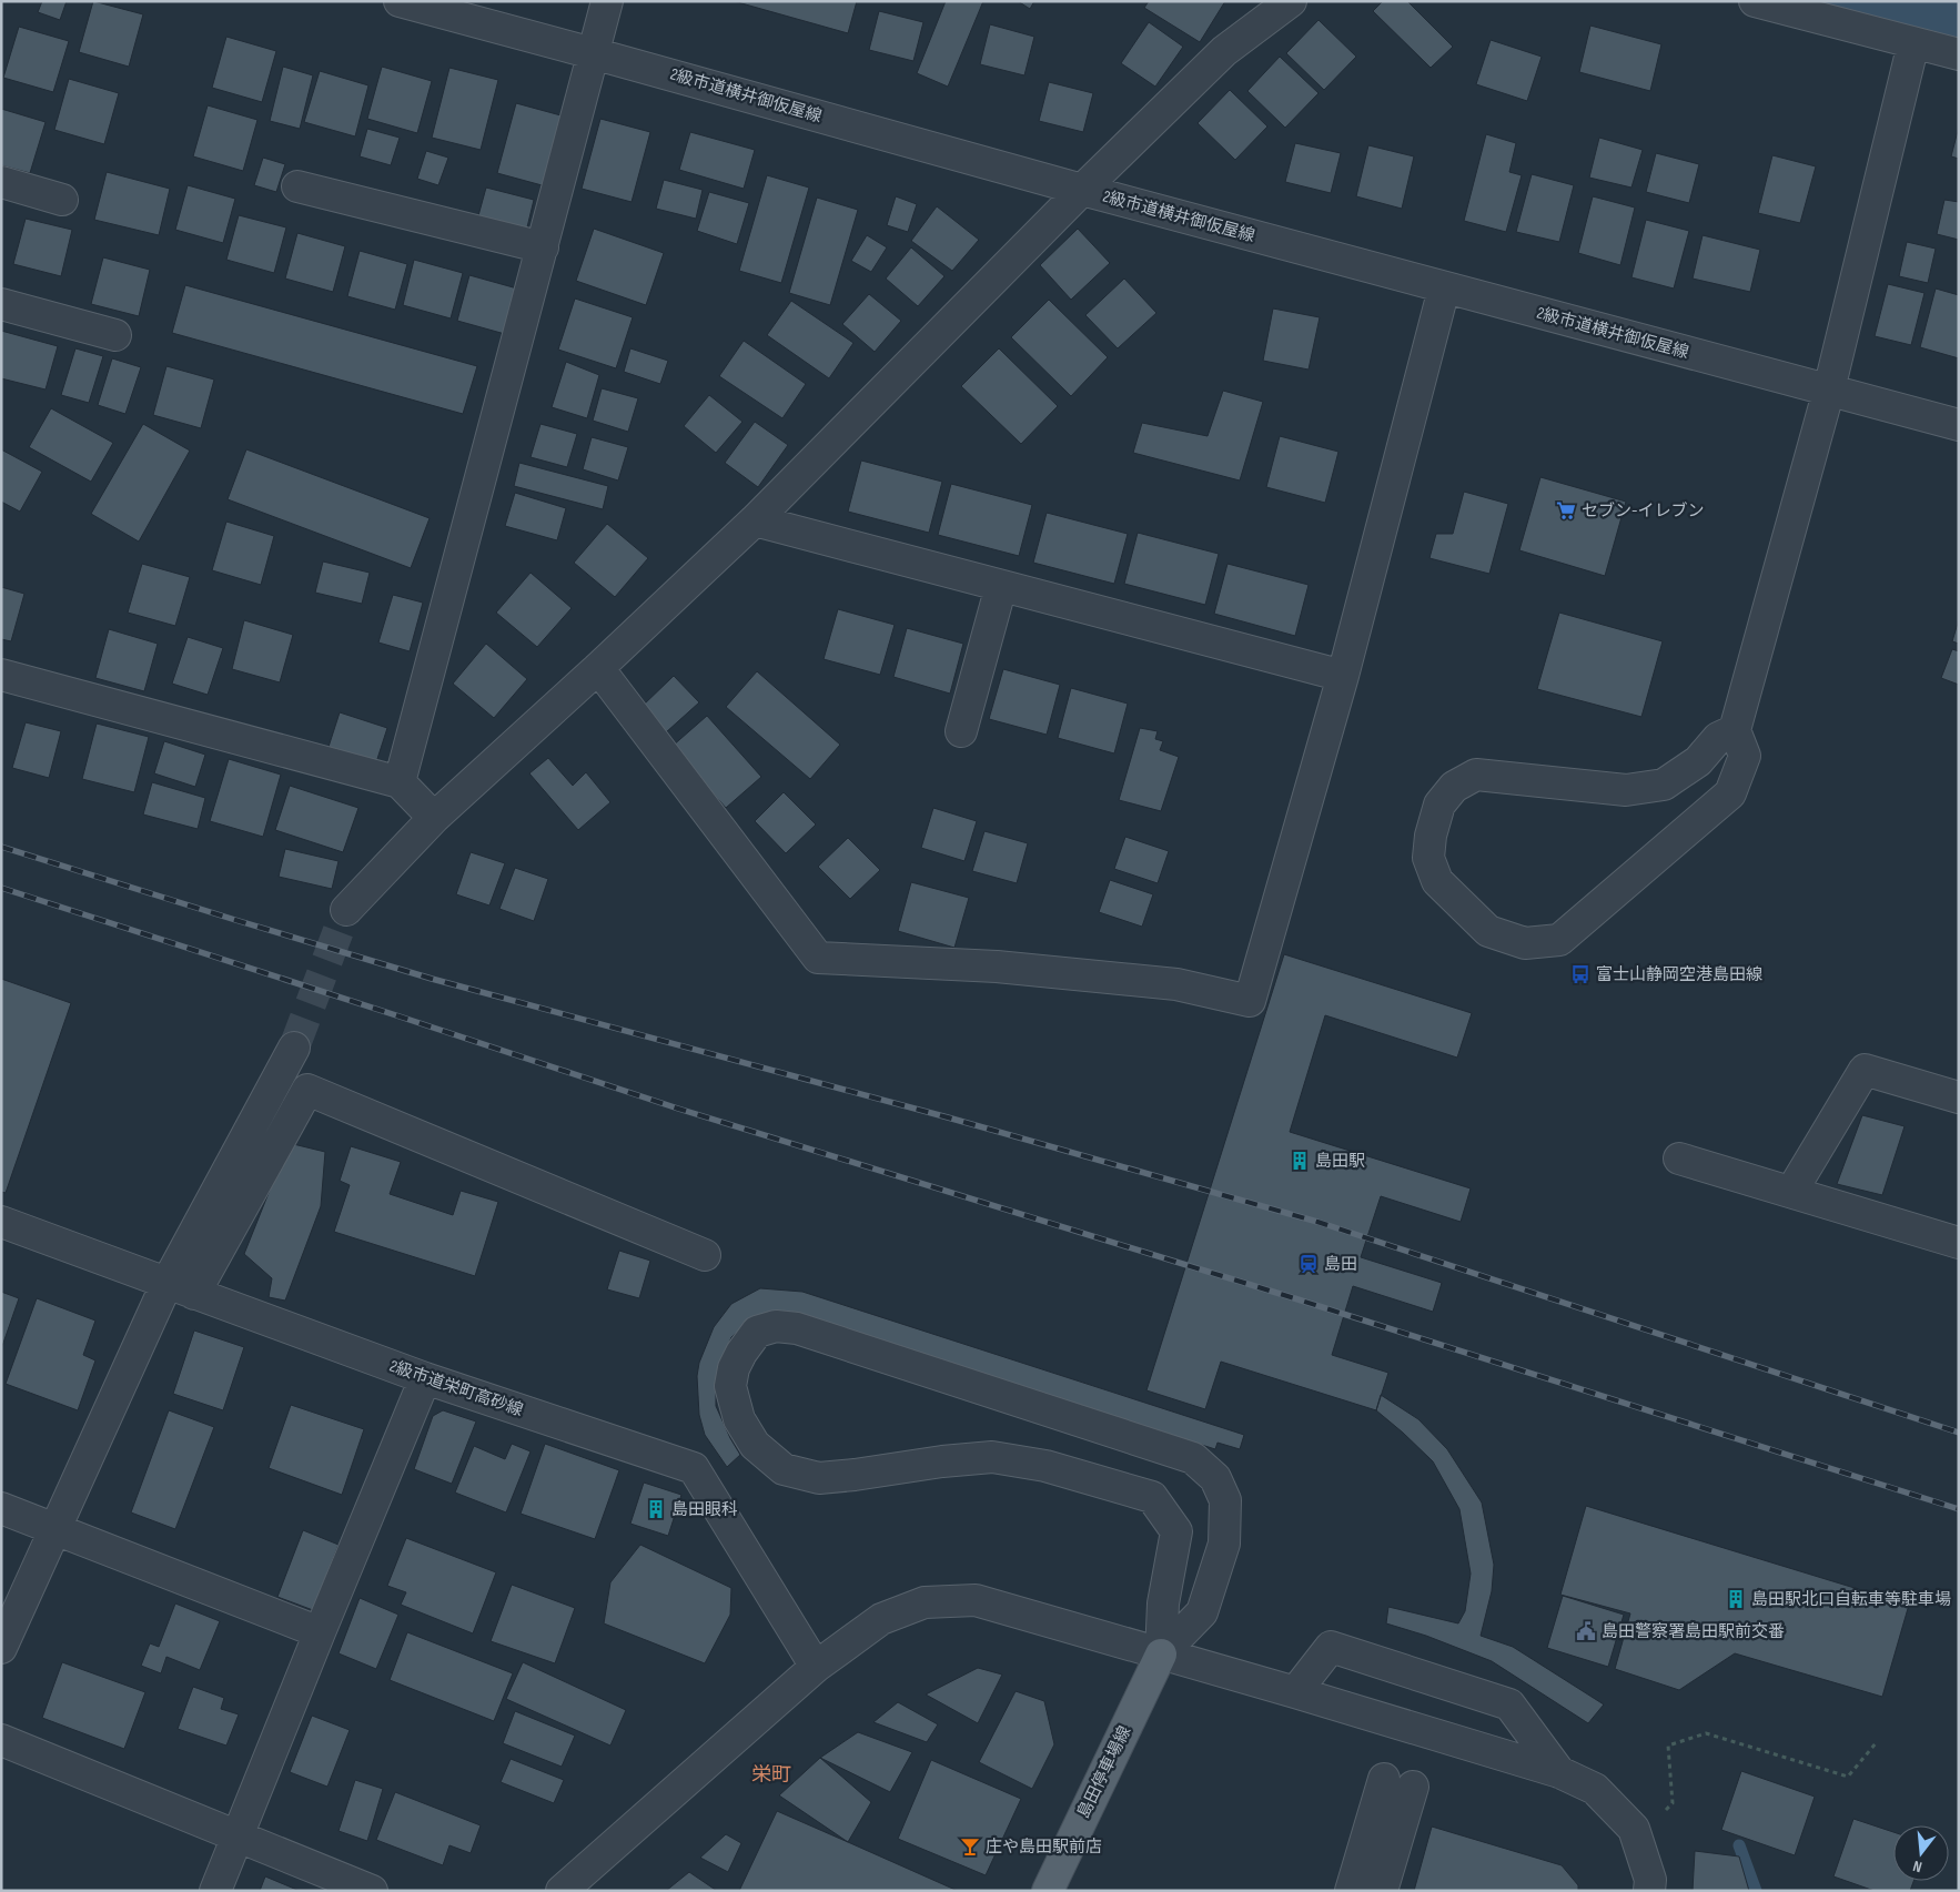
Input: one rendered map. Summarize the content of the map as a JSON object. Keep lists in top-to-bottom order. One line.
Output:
{"streets":{"main road":["島田停車場線"],"street":["2級市道横井御仮屋線","2級市道栄町高砂線"]},"districts":["栄町"],"places":{"supermarket":["セブン-イレブン"],"bus stop":["富士山静岡空港島田線"],"building":["島田駅","島田眼科","島田駅北口自転車等駐車場"],"station":["島田"],"public building":["島田警察署島田駅前交番"],"bar":["庄や島田駅前店"]},"north":"bottom"}
